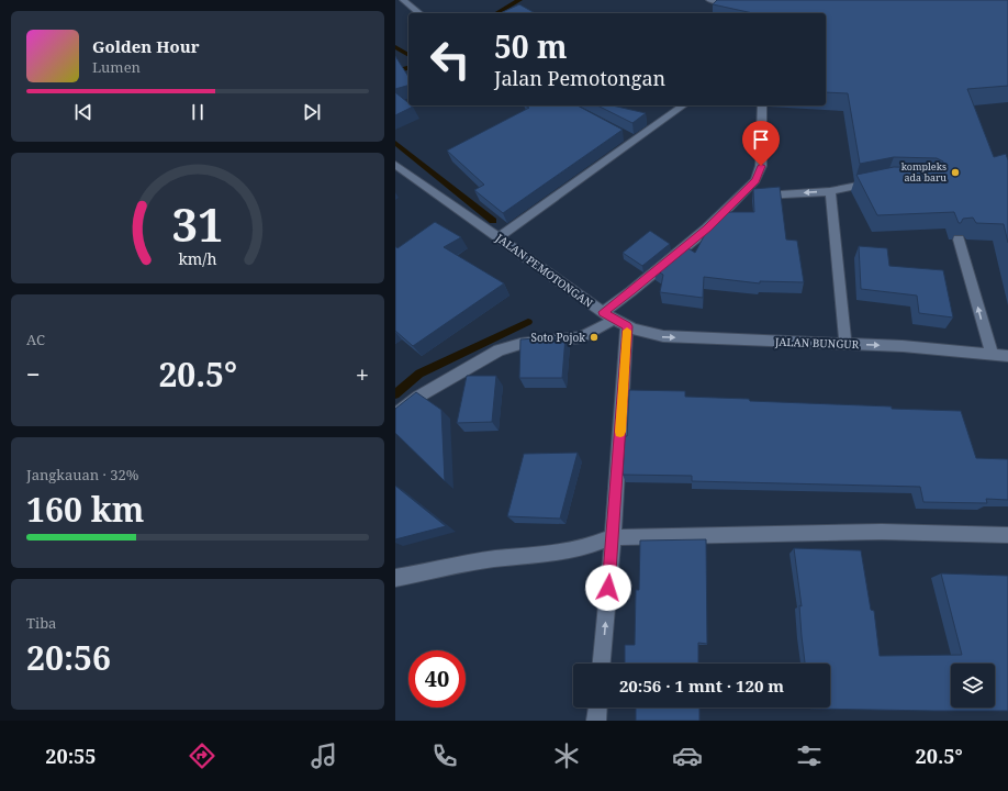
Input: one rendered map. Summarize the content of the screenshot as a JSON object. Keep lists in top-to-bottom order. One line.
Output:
{"streets":{"street":["JALAN PEMOTONGAN","JALAN BUNGUR"]},"crossings":[["JALAN PEMOTONGAN","JALAN BUNGUR"]],"one_way":["JALAN BUNGUR"],"places":["kompleks ada baru","Soto Pojok"],"page":{"turn":["50 m","Jalan Pemotongan"],"song":["Golden Hour","Lumen"],"tile":["AC",["Jangkauan · 32%","160 km"],["Tiba","20:56"]],"heat":["−","20.5°","+"],"limit":"40","trip":"20:56 · 1 mnt · 120 m","tabs":["20:55","20.5°"],"gauge":["31","km/h"]}}
